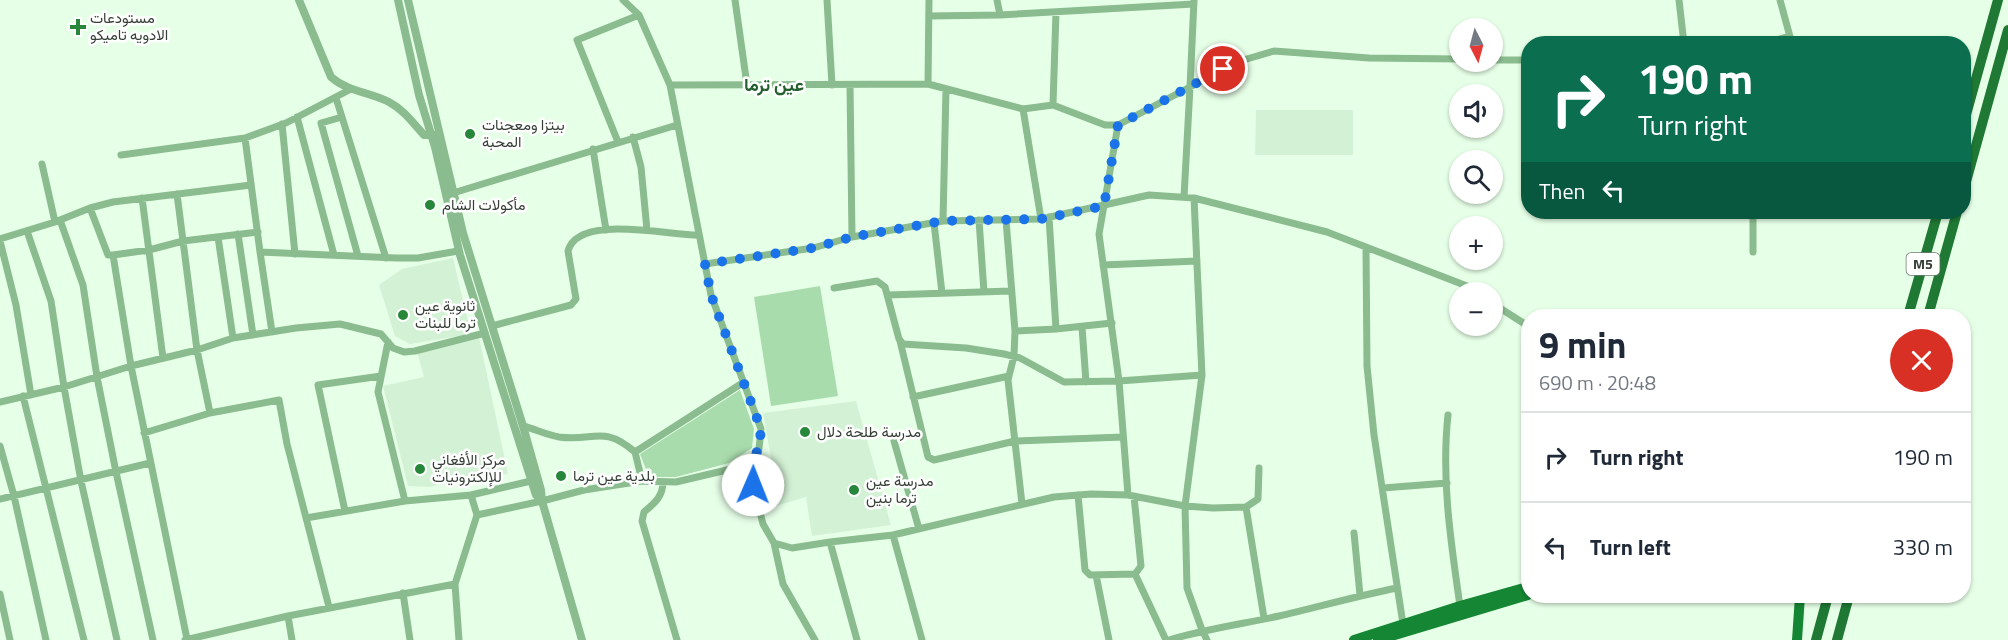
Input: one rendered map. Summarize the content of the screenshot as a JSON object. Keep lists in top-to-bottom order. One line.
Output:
{"streets":{"highway":["M5"]},"districts":["عين ترما"],"places":{"health":["مستودعات الادويه تاميكو"],"other":["بيتزا ومعجنات المحبة","مأكولات الشام","ثانوية عين ترما للبنات","مدرسة طلحة دلال","مركز الأفغاني للإلكترونيات","بلدية عين ترما","مدرسة عين ترما بنين"]},"north":"bottom","page":{"map_buttons":["+","−"],"turn":["190 m","Turn right"],"then":"Then","heading":["9 min","690 m · 20:48"],"list":[{"name":"Turn right","value":"190 m"},{"name":"Turn left","value":"330 m"}]}}
